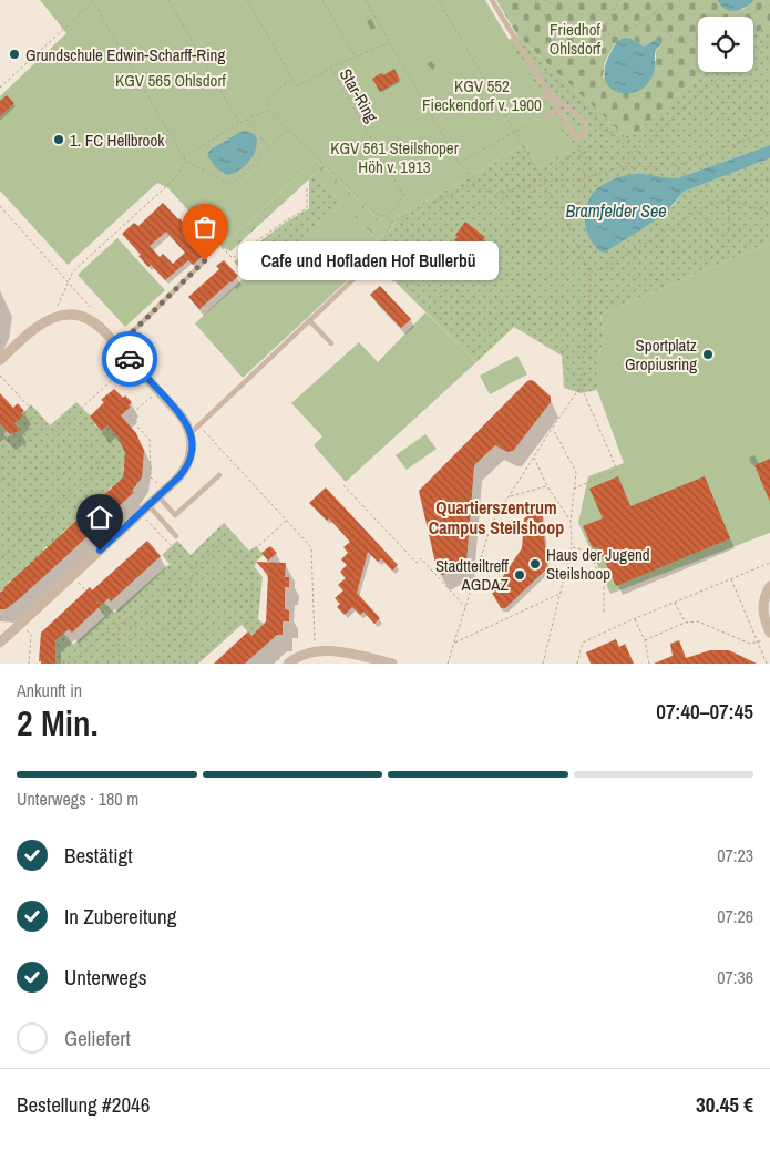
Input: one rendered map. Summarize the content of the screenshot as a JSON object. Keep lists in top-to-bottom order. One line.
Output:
{"streets":{"path":["Star-Ring"]},"districts":["Quartierszentrum Campus Steilshoop"],"water":["Bramfelder See"],"parks":["Friedhof Ohlsdorf","KGV 565 Ohlsdorf","KGV 552 Fieckendorf v. 1900","KGV 561 Steilshoper Höh v. 1913"],"places":["Grundschule Edwin-Scharff-Ring","1. FC Hellbrook","Cafe und Hofladen Hof Bullerbü","Sportplatz Gropiusring","Haus der Jugend Steilshoop","Stadtteiltreff AGDAZ"],"page":{"bubble":"Cafe und Hofladen Hof Bullerbü","heading":["2 Min.","Ankunft in","07:40–07:45"],"panel":["Bestellung #2046","30.45 €"],"bar":"Unterwegs · 180 m","list":[["Bestätigt","07:23"],["In Zubereitung","07:26"],["Unterwegs","07:36"],"Geliefert"]}}
